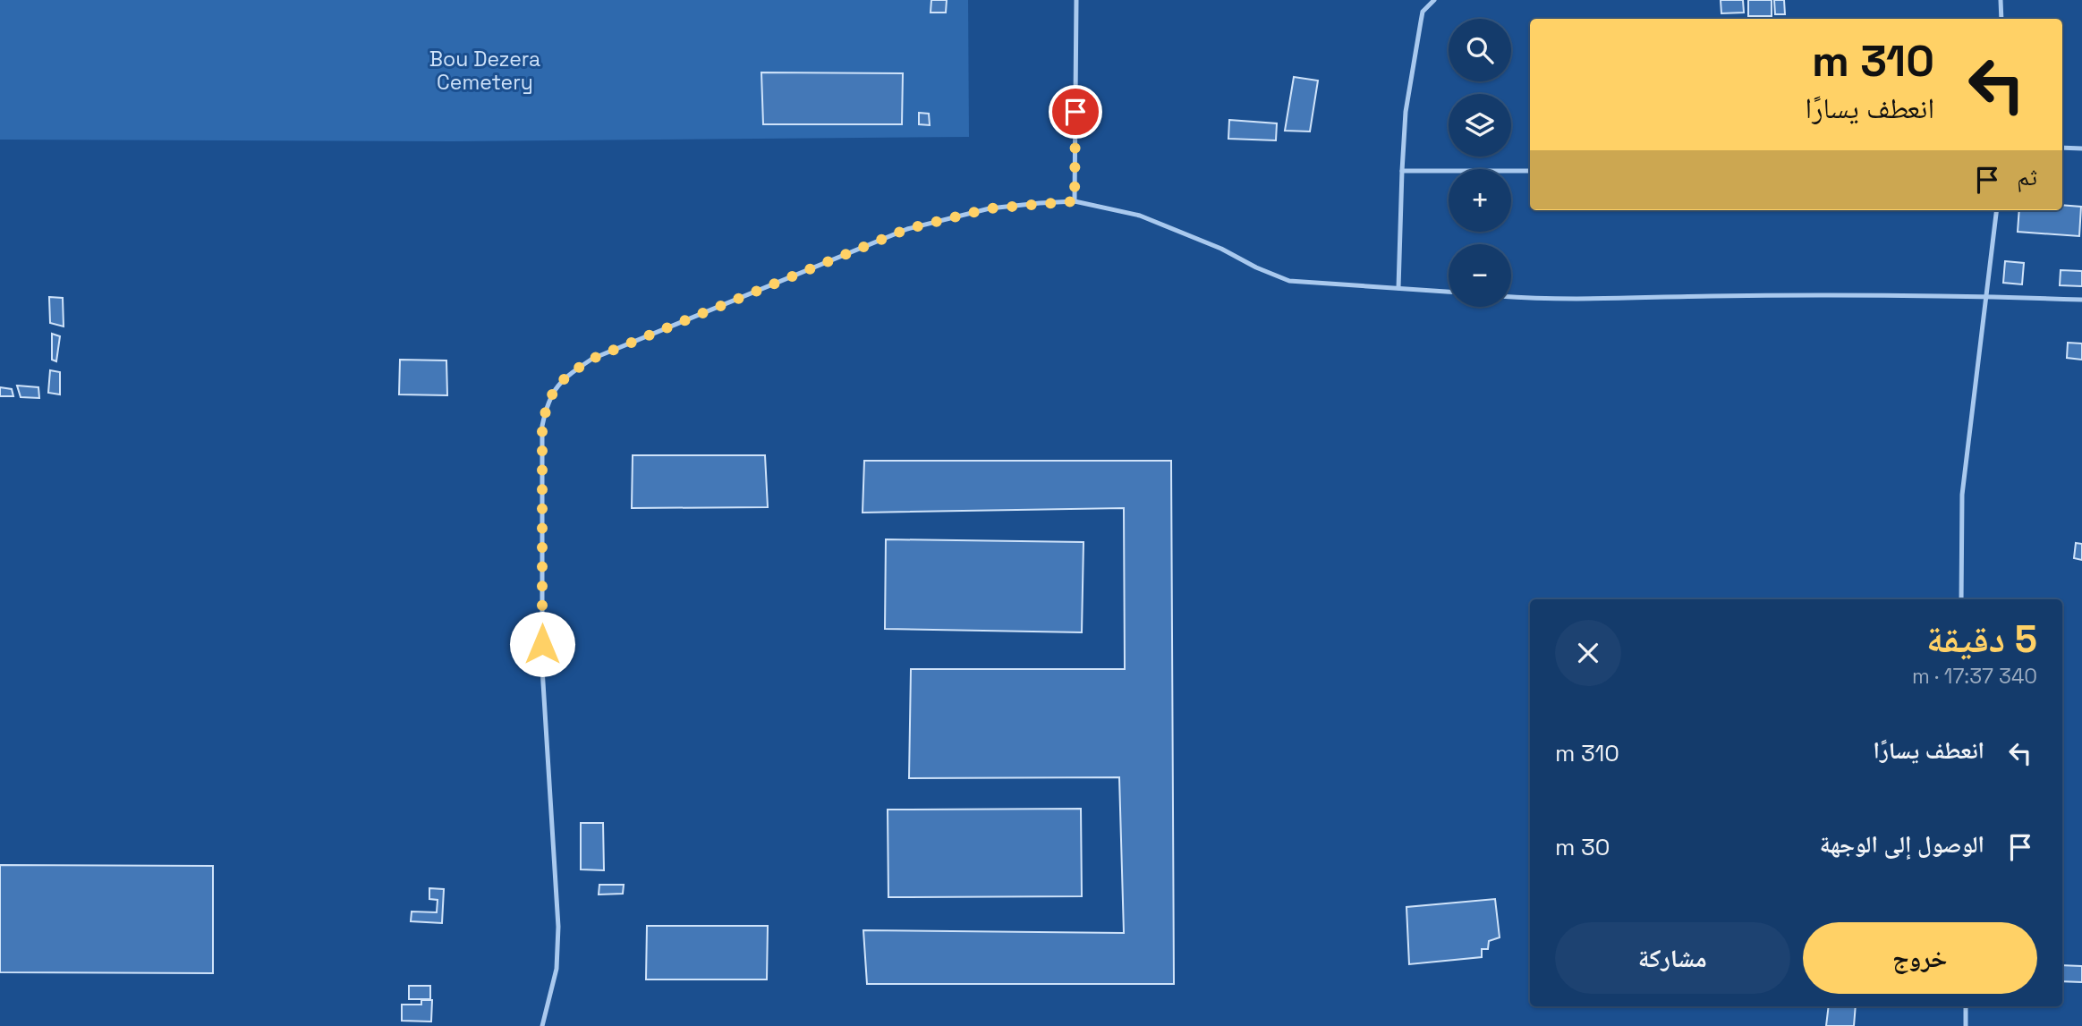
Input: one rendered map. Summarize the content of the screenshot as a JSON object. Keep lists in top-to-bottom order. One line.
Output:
{"parks":["Bou Dezera Cemetery"],"page":{"map_buttons":["+","−"],"turn":["310 m","انعطف يسارًا"],"then":"ثم","heading":["5 دقيقة","340 m · 17:37"],"list":[{"name":"انعطف يسارًا","value":"310 m"},{"name":"الوصول إلى الوجهة","value":"30 m"}],"buttons":["خروج","مشاركة"]}}
